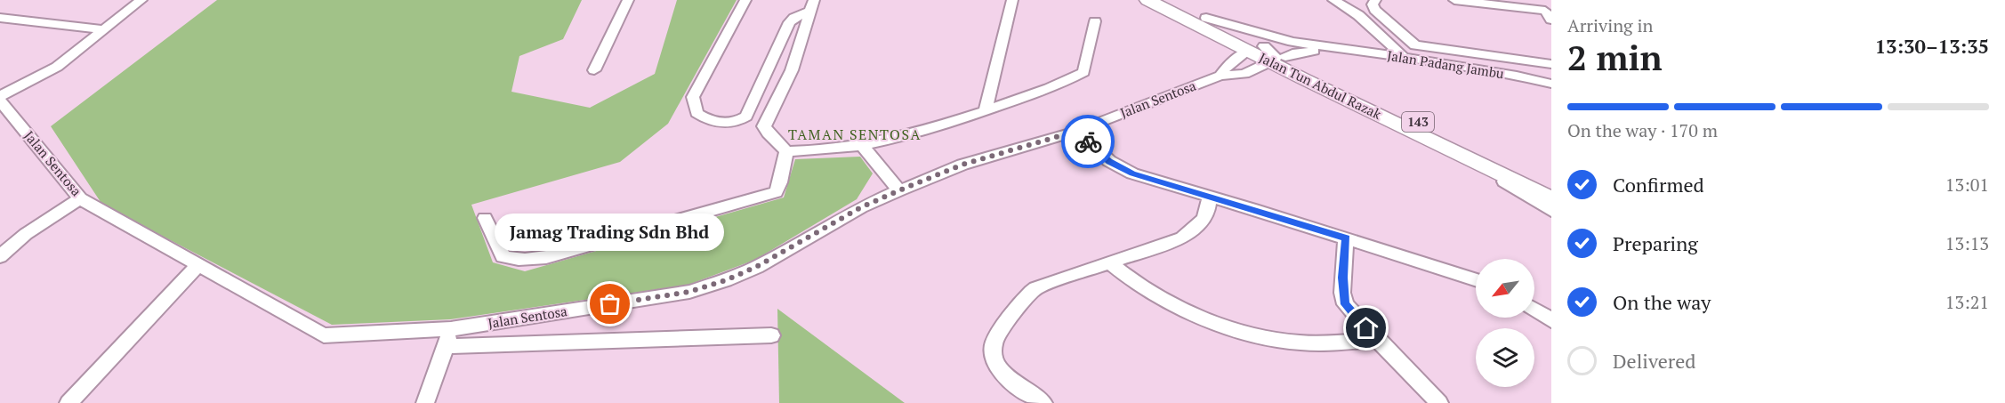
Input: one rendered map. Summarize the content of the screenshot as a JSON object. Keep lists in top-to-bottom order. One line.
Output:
{"streets":{"highway":["Jalan Tun Abdul Razak","143"],"street":["Jalan Padang Jambu","Jalan Sentosa"]},"crossings":[["Jalan Padang Jambu","Jalan Tun Abdul Razak"],["Jalan Padang Jambu","Jalan Sentosa"],["Jalan Tun Abdul Razak","Jalan Sentosa"]],"districts":["TAMAN SENTOSA"],"places":["Jamag Trading Sdn Bhd"],"north":"bottom left","page":{"heading":["2 min","Arriving in","13:30–13:35"],"bar":"On the way · 170 m","list":[["Confirmed","13:01"],["Preparing","13:13"],["On the way","13:21"],"Delivered"],"bubble":"Jamag Trading Sdn Bhd"}}
